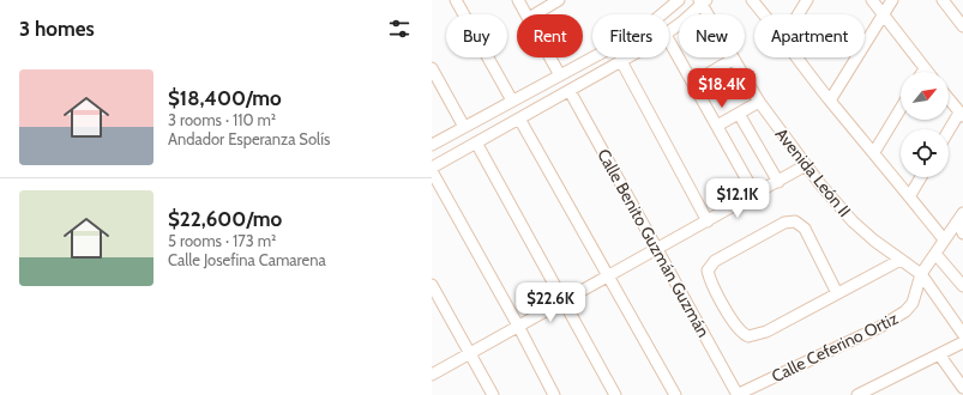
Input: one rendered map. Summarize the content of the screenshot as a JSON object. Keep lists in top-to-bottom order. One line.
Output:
{"streets":{"street":["Avenida León II","Calle Benito Guzmán Guzmán","Calle Ceferino Ortiz"]},"crossings":[["Avenida León II","Calle Ceferino Ortiz"],["Calle Benito Guzmán Guzmán","Calle Ceferino Ortiz"]],"north":"top right","page":{"heading":"3 homes","chip":["Buy","Rent","Filters","New","Apartment"],"list":[{"name":"$18,400/mo","note":"3 rooms · 110 m² · Andador Esperanza Solís"},{"name":"$22,600/mo","note":"5 rooms · 173 m² · Calle Josefina Camarena"}],"price":["$18.4K","$12.1K","$22.6K"]}}
